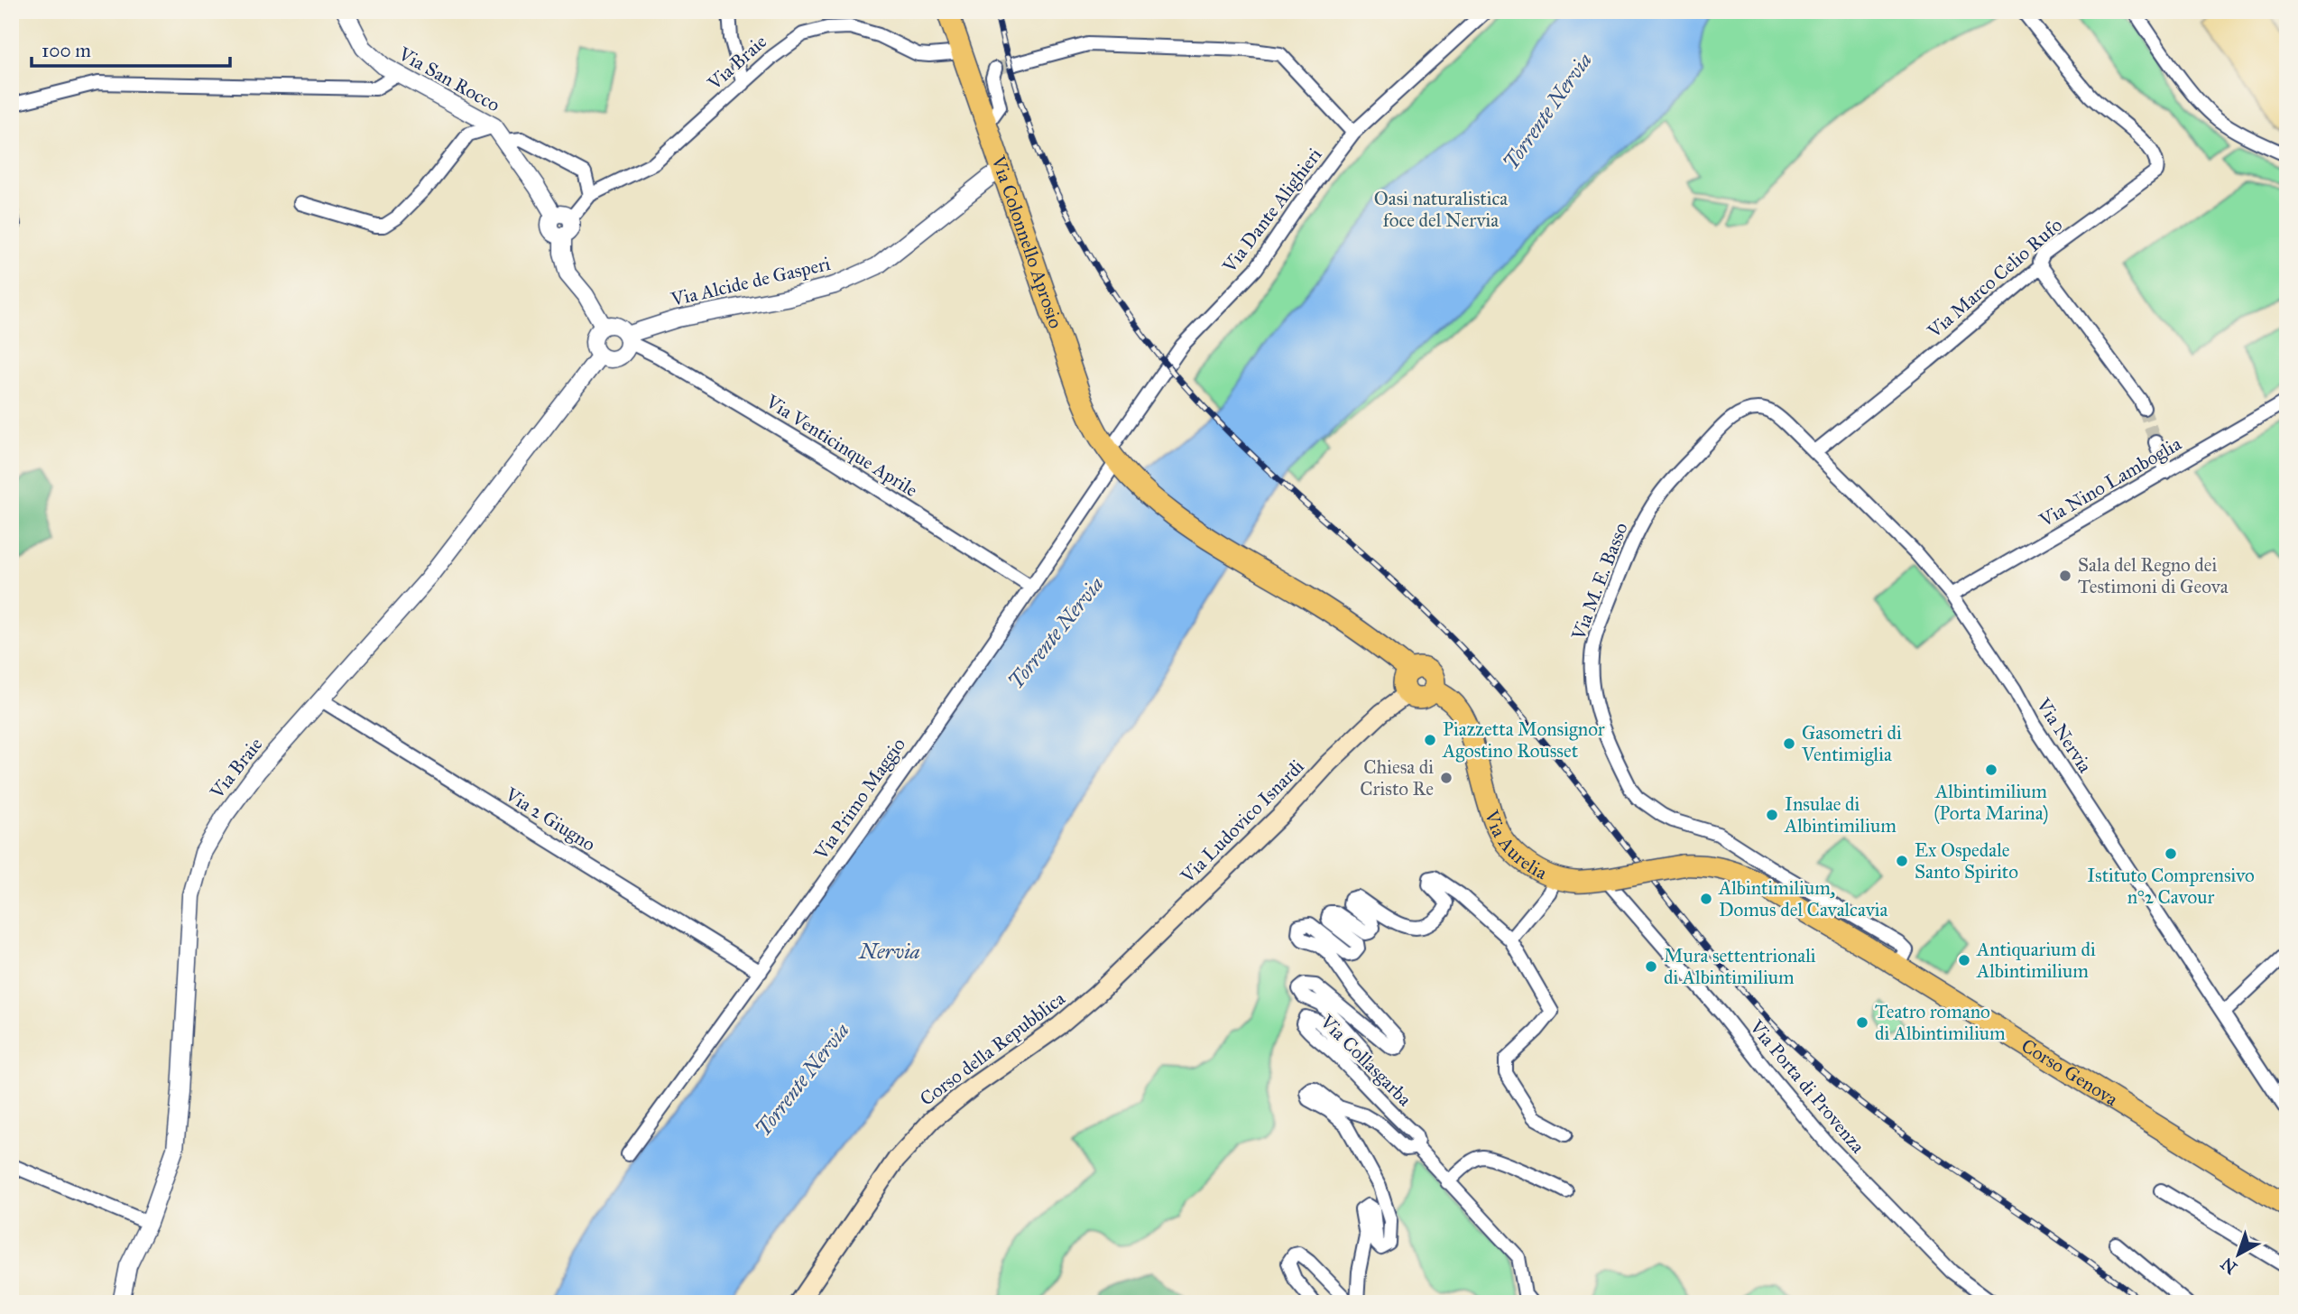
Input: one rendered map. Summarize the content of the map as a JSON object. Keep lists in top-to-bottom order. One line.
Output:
{"streets":{"main road":["Via Colonnello Aprosio","Via Ludovico Isnardi","Via Aurelia","Corso della Repubblica","Corso Genova"],"street":["Via Braie","Via San Rocco","Via Dante Alighieri","Via Marco Celio Rufo","Via Alcide de Gasperi","Via Venticinque Aprile","Via Nino Lamboglia","Via M. E. Basso","Via Nervia","Via Primo Maggio","Via 2 Giugno","Via Collasgarba","Via Porta di Provenza"]},"crossings":[["Via Braie","Via San Rocco"],["Via Braie","Via Colonnello Aprosio"],["Via Braie","Via Alcide de Gasperi"],["Via Braie","Via Venticinque Aprile"],["Via Braie","Via 2 Giugno"],["Via Dante Alighieri","Via Colonnello Aprosio"],["Via Dante Alighieri","Via Primo Maggio"],["Via Colonnello Aprosio","Via Alcide de Gasperi"],["Via Colonnello Aprosio","Via Primo Maggio"],["Via Marco Celio Rufo","Via Nervia"],["Via Alcide de Gasperi","Via Venticinque Aprile"],["Via Venticinque Aprile","Via Primo Maggio"],["Via Nino Lamboglia","Via Nervia"],["Via M. E. Basso","Via Nervia"],["Via M. E. Basso","Corso Genova"],["Via Primo Maggio","Via 2 Giugno"],["Via Ludovico Isnardi","Via Aurelia"],["Via Ludovico Isnardi","Corso della Repubblica"],["Via Aurelia","Corso Genova"],["Via Aurelia","Via Porta di Provenza"]],"water":["Torrente Nervia","Nervia"],"parks":["Oasi naturalistica foce del Nervia"],"places":["Sala del Regno dei Testimoni di Geova","Piazzetta Monsignor Agostino Rousset","Gasometri di Ventimiglia","Albintimilium (Porta Marina)","Chiesa di Cristo Re","Insulae di Albintimilium","Istituto Comprensivo n°2 Cavour","Ex Ospedale Santo Spirito","Albintimilium, Domus del Cavalcavia","Antiquarium di Albintimilium","Mura settentrionali di Albintimilium","Teatro romano di Albintimilium"],"scale_bar":"100 m","north":"bottom left"}
